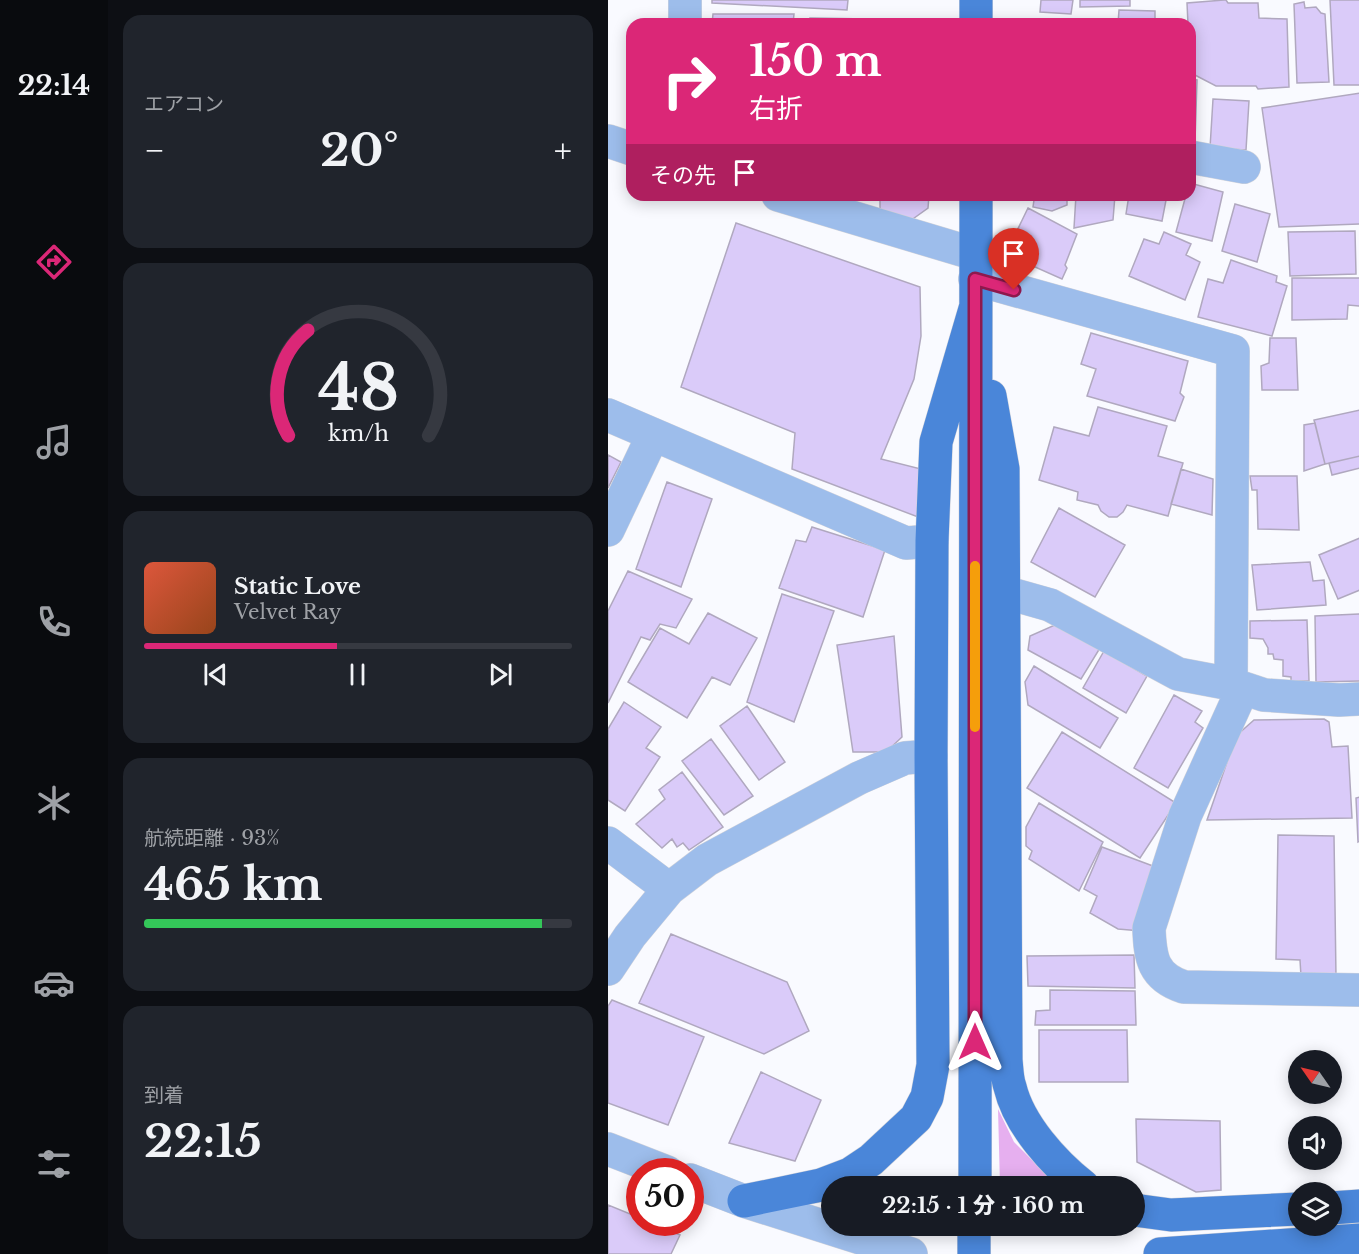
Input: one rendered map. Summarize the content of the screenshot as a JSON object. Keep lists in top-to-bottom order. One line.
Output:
{"north":"top left","page":{"tabs":"22:14","tile":["エアコン",["航続距離 · 93%","465 km"],["到着","22:15"]],"turn":["150 m","右折"],"heat":["−","20°","+"],"then":"その先","song":["Static Love","Velvet Ray"],"limit":"50","trip":"22:15 · 1 分 · 160 m","gauge":["48","km/h"]}}
